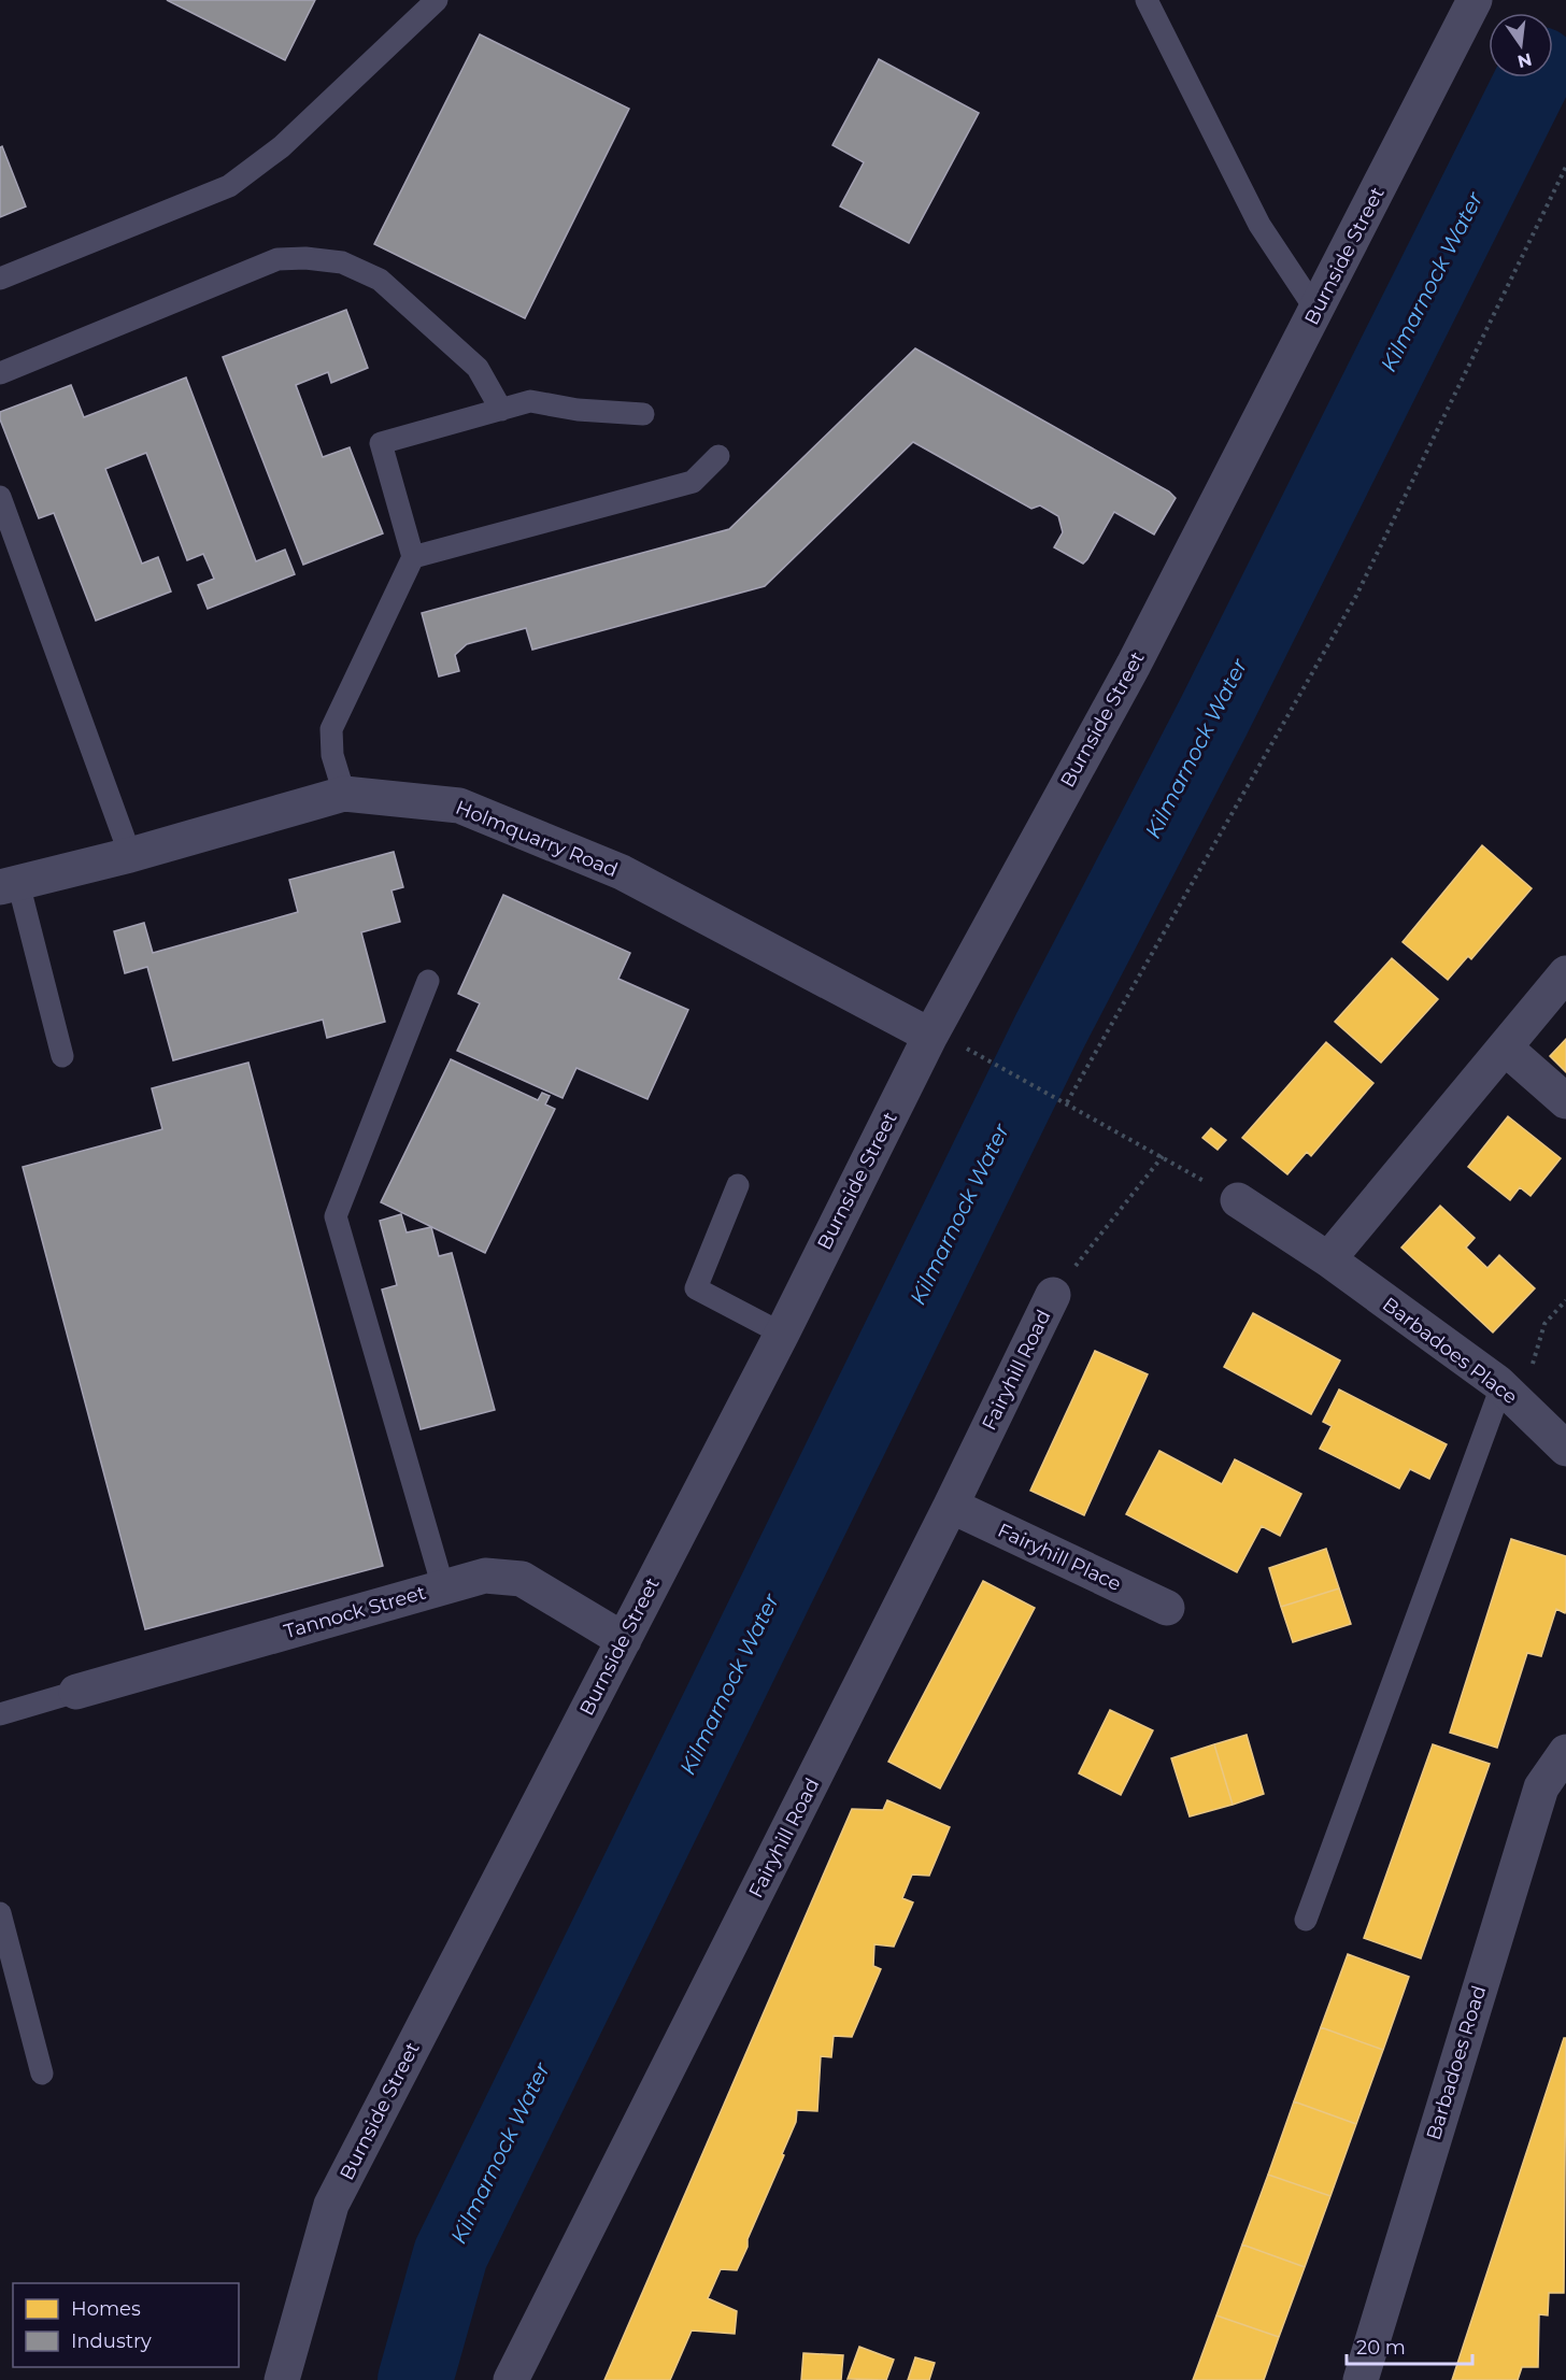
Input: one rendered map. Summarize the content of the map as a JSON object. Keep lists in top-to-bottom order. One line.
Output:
{"streets":{"street":["Burnside Street","Holmquarry Road","Barbadoes Place","Fairyhill Road","Fairyhill Place","Tannock Street","Barbadoes Road"]},"crossings":[["Burnside Street","Holmquarry Road"],["Burnside Street","Tannock Street"],["Fairyhill Road","Fairyhill Place"]],"water":["Kilmarnock Water"],"legend":["Homes","Industry"],"scale_bar":"20 m","north":"bottom"}
